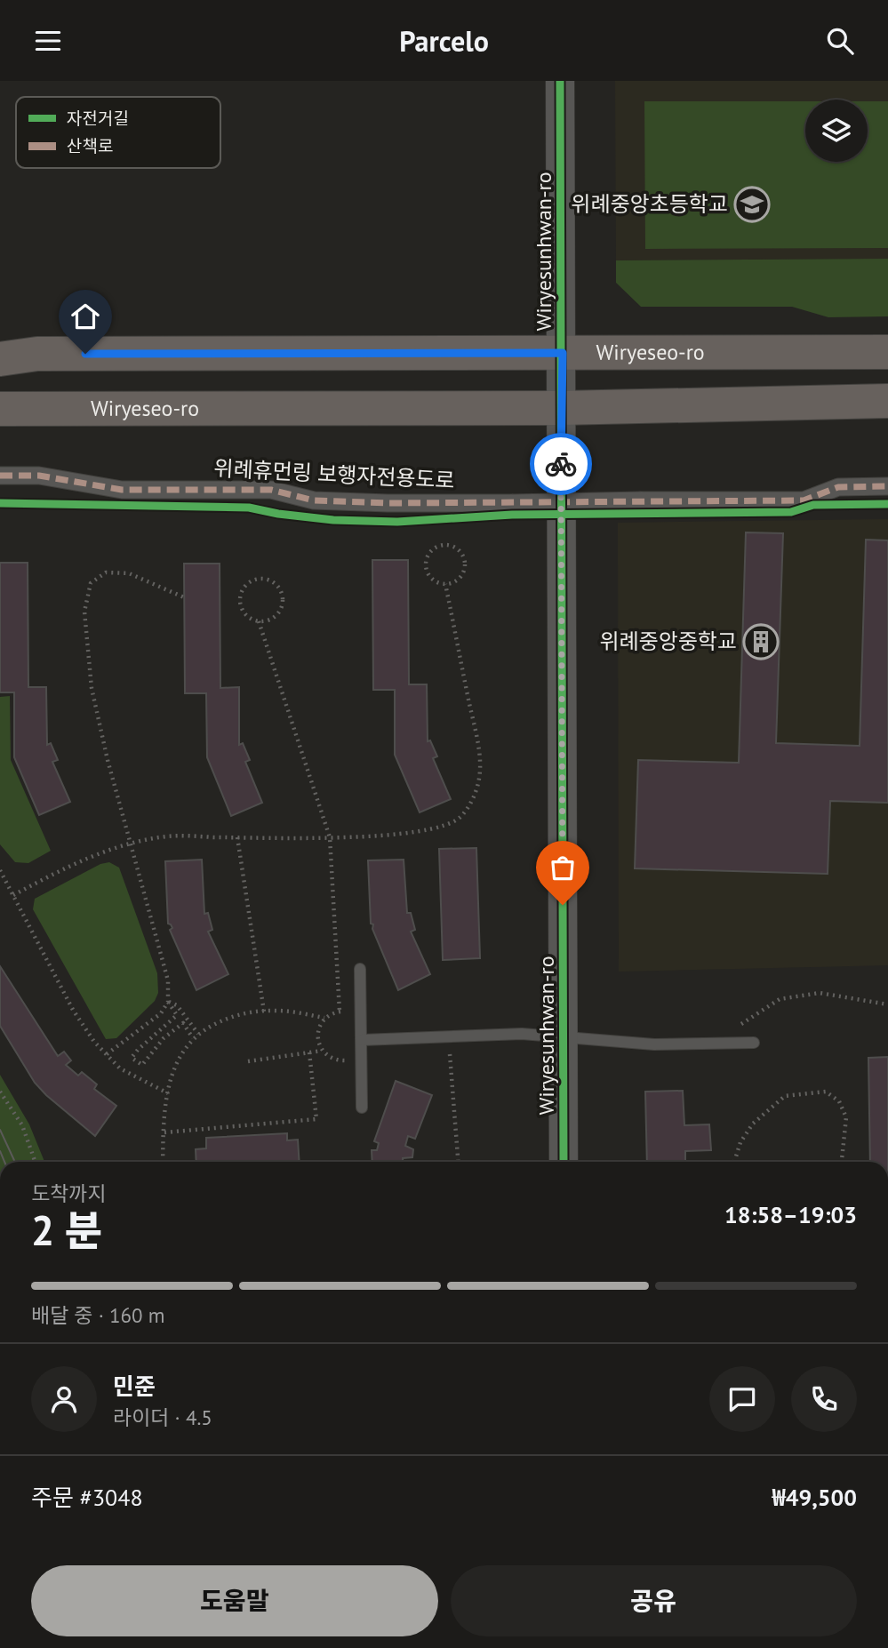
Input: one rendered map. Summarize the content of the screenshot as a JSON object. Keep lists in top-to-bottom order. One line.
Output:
{"streets":{"main road":["Wiryeseo-ro"],"street":["Wiryesunhwan-ro","위례휴먼링 보행자전용도로"]},"crossings":[["Wiryesunhwan-ro","Wiryeseo-ro"]],"places":{"school or university":["위례중앙초등학교"],"building":["위례중앙중학교"]},"legend":["자전거길","산책로"],"page":{"header":"Parcelo","heading":["2 분","도착까지","18:58–19:03"],"panel":["민준","라이더 · 4.5","주문 #3048","₩49,500"],"bar":"배달 중 · 160 m","buttons":["도움말","공유"]}}
